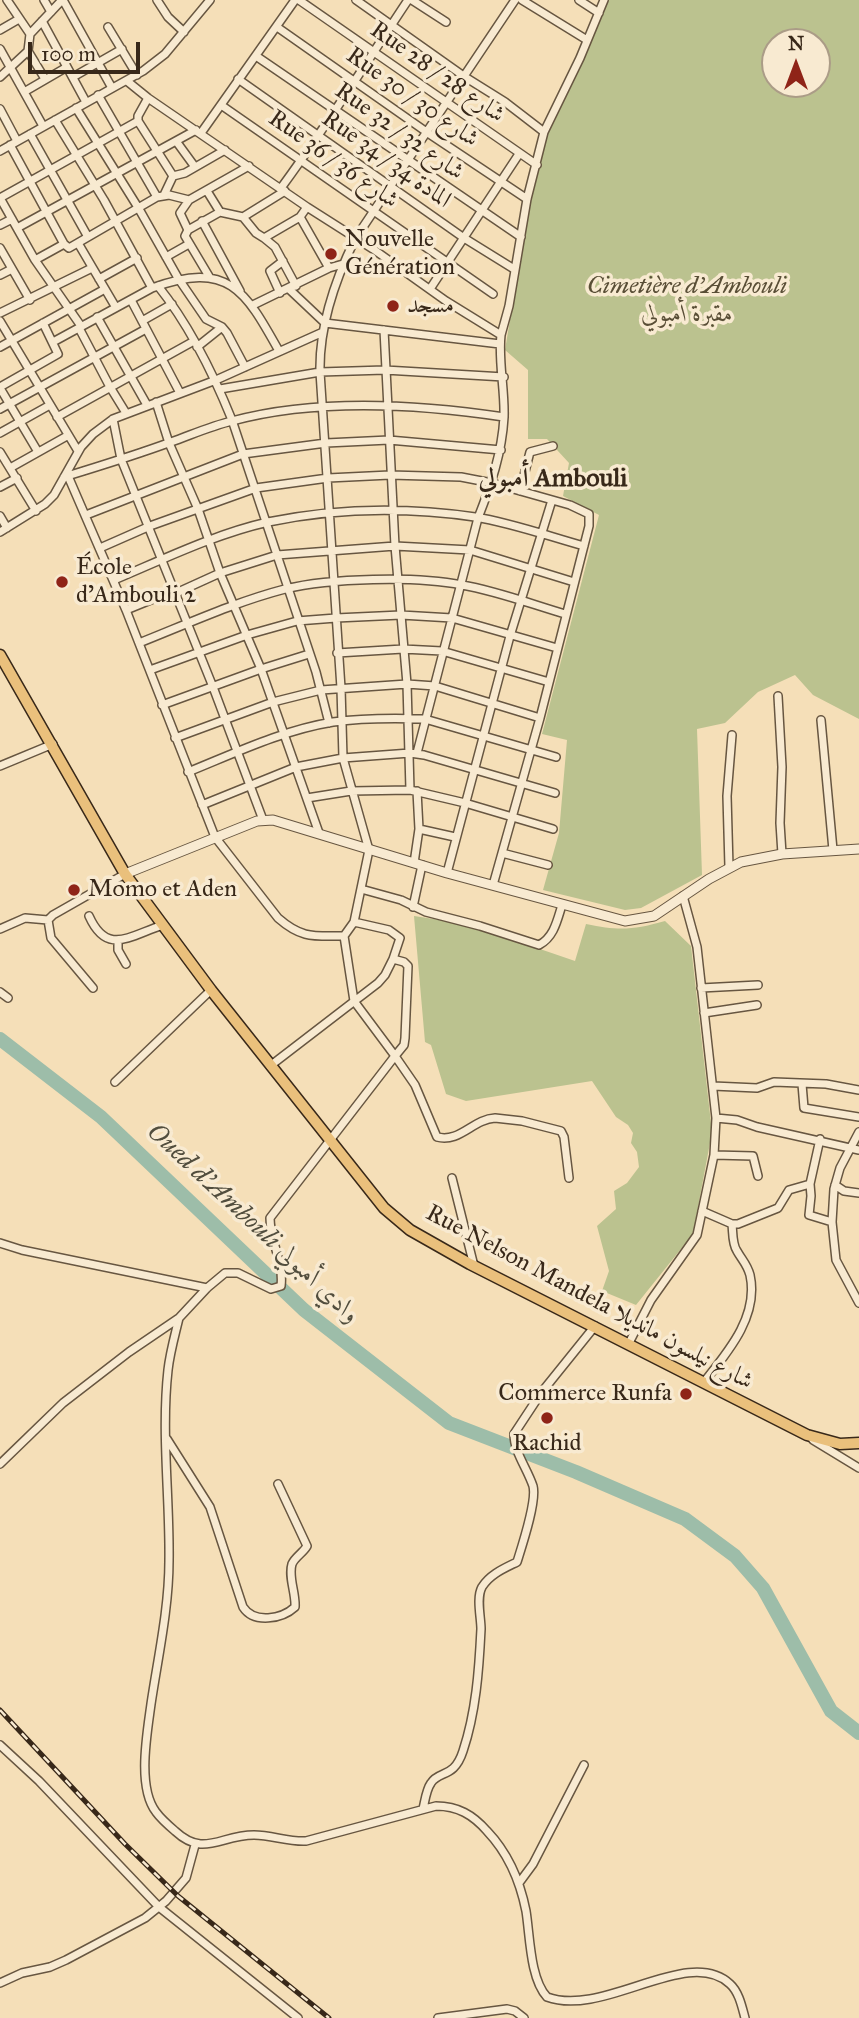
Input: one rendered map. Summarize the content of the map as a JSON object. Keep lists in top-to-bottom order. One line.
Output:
{"streets":{"main road":["Rue Nelson Mandela شارع نيلسون مانديلا"],"street":["Rue 28 / شارع 28","Rue 30 / شارع 30","Rue 32 / شارع 32","Rue 36 / شارع 36","Rue 34 / المادة 34"]},"districts":["أمبولي Ambouli"],"water":["Oued d'Ambouli وادي أمبولي"],"parks":["Cimetière d'Ambouli مقبرة أمبولي"],"places":["Nouvelle Génération","مسجد","École d'Ambouli 2","Momo et Aden","Commerce Runfa","Rachid"],"scale_bar":"100 m","north":"top"}
